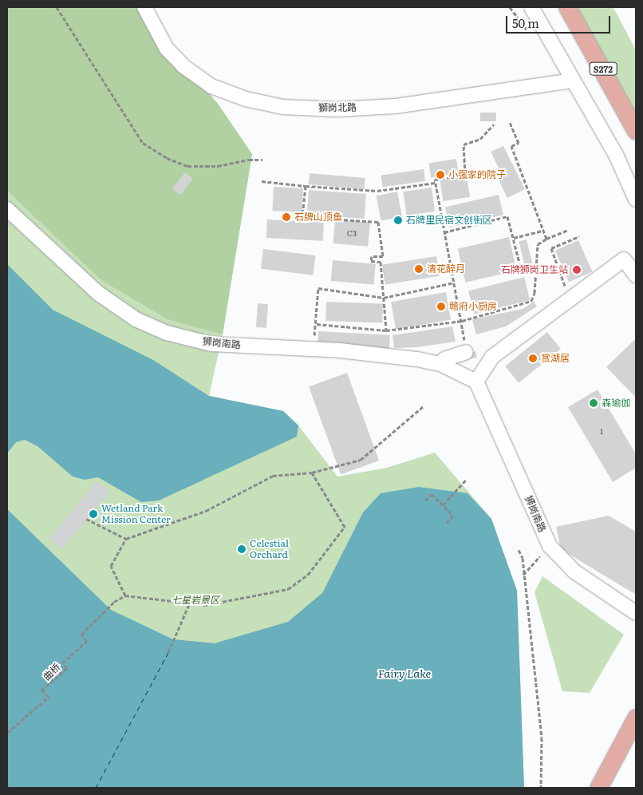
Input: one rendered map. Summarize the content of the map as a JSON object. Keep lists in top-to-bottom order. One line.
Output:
{"streets":{"main road":["S272"],"street":["獅岗北路","狮岗南路"],"path":["曲桥"]},"water":["Fairy Lake"],"parks":["七星岩景区"],"places":["小强家的院子","石牌山顶鱼","石牌里民宿文创街区","清花醉月","石牌狮岗卫生站","赣府小厨房","赏湖居","森瑜伽","Wetland Park Mission Center","Celestial Orchard"],"house_numbers":["C3","1"],"scale_bar":"50 m"}
